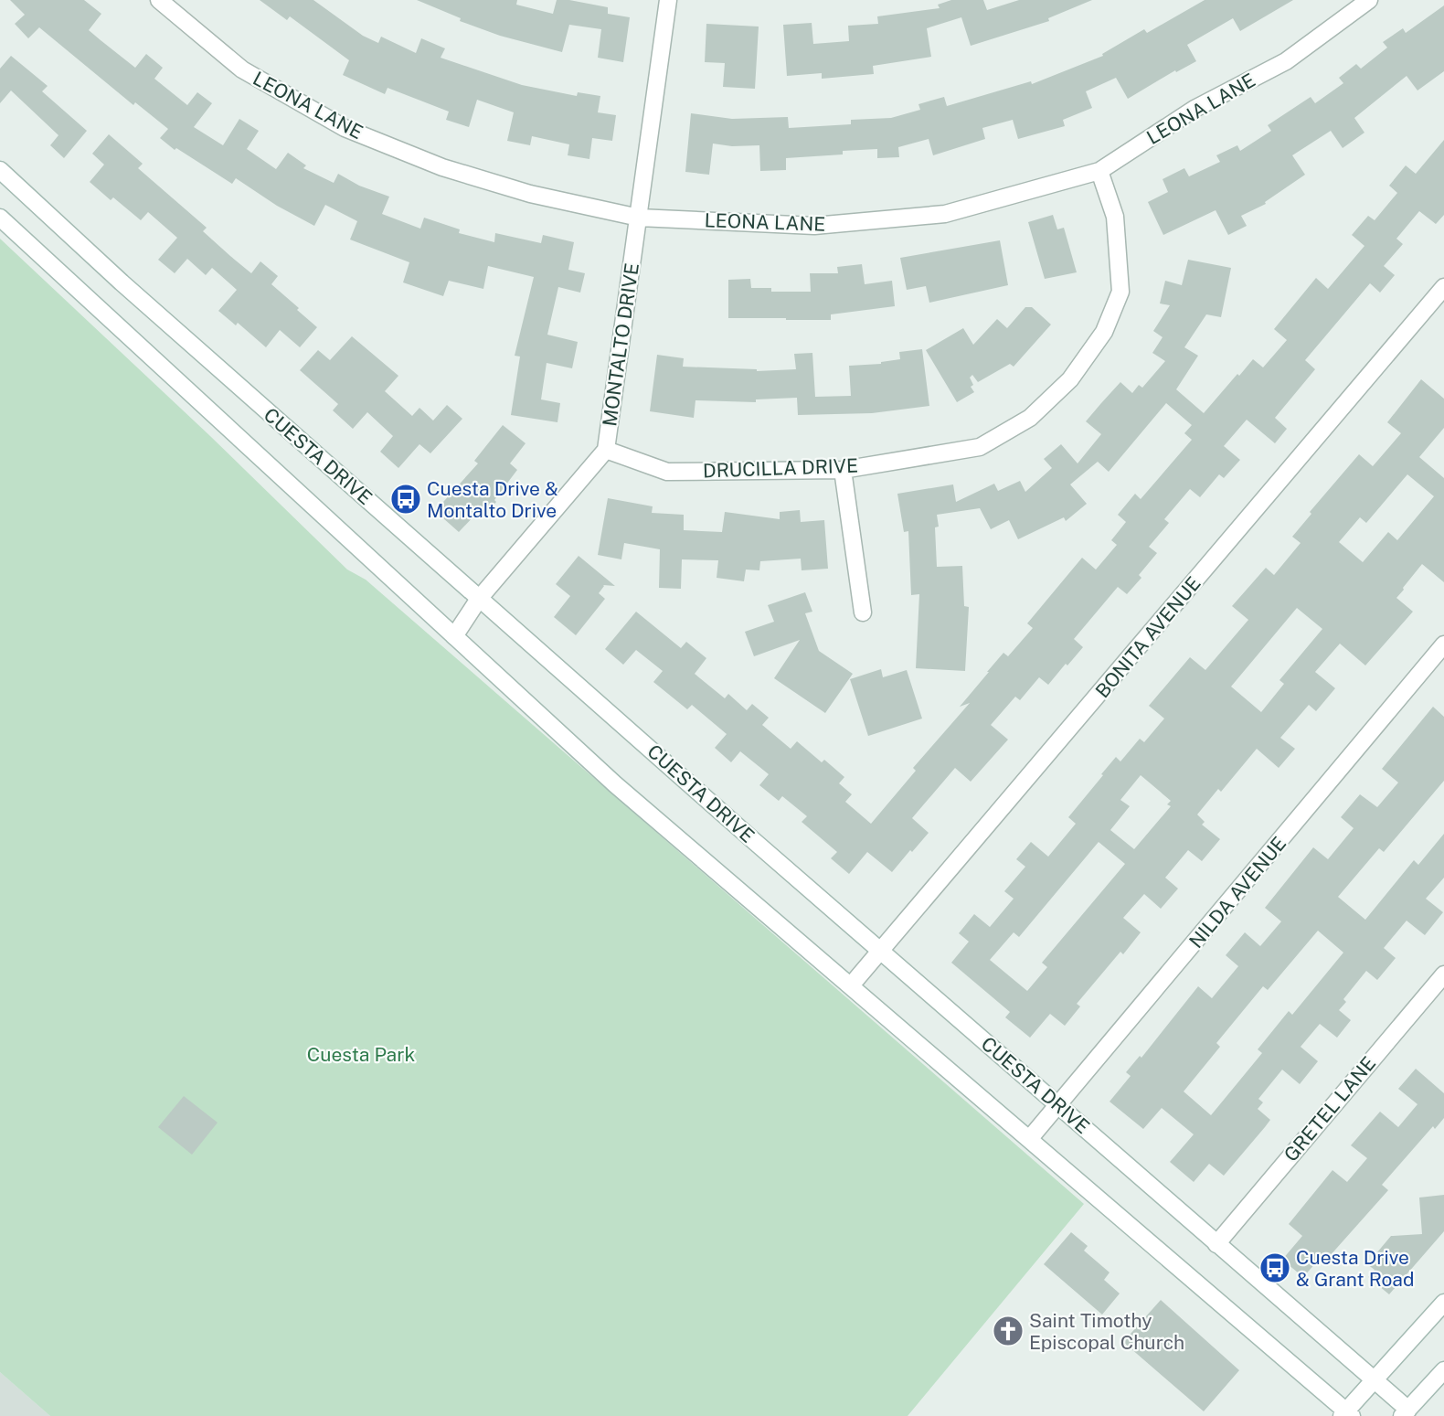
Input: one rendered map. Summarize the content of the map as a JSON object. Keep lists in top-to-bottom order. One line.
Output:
{"streets":{"street":["LEONA LANE","MONTALTO DRIVE","CUESTA DRIVE","DRUCILLA DRIVE","BONITA AVENUE","NILDA AVENUE","GRETEL LANE"]},"crossings":[["LEONA LANE","MONTALTO DRIVE"],["LEONA LANE","DRUCILLA DRIVE"],["MONTALTO DRIVE","CUESTA DRIVE"],["MONTALTO DRIVE","DRUCILLA DRIVE"],["CUESTA DRIVE","BONITA AVENUE"],["CUESTA DRIVE","NILDA AVENUE"],["CUESTA DRIVE","GRETEL LANE"]],"parks":["Cuesta Park"],"places":{"bus stop":["Cuesta Drive & Montalto Drive","Cuesta Drive & Grant Road"],"church":["Saint Timothy Episcopal Church"]}}
